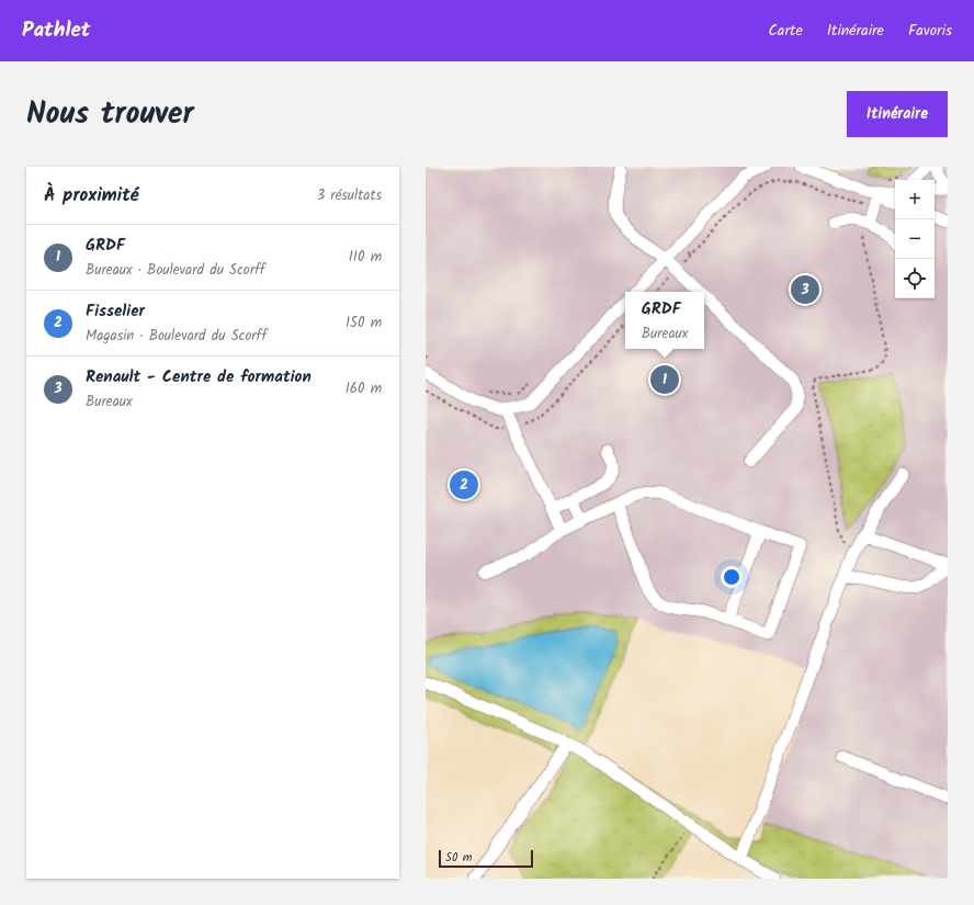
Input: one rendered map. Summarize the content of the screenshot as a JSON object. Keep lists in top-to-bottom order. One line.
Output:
{"scale_bar":"50 m","page":{"header":"Pathlet","nav":["Carte","Itinéraire","Favoris"],"title":"Nous trouver","buttons":"Itinéraire","heading":["À proximité","3 résultats"],"map_buttons":["+","−"],"list":[{"mark":"1","name":"GRDF","note":"Bureaux · Boulevard du Scorff","value":"110 m"},{"mark":"2","name":"Fisselier","note":"Magasin · Boulevard du Scorff","value":"150 m"},{"mark":"3","name":"Renault - Centre de formation","note":"Bureaux","value":"160 m"}],"pins":["3","1","2"],"popup":["GRDF","Bureaux"],"scale":"50 m"}}
